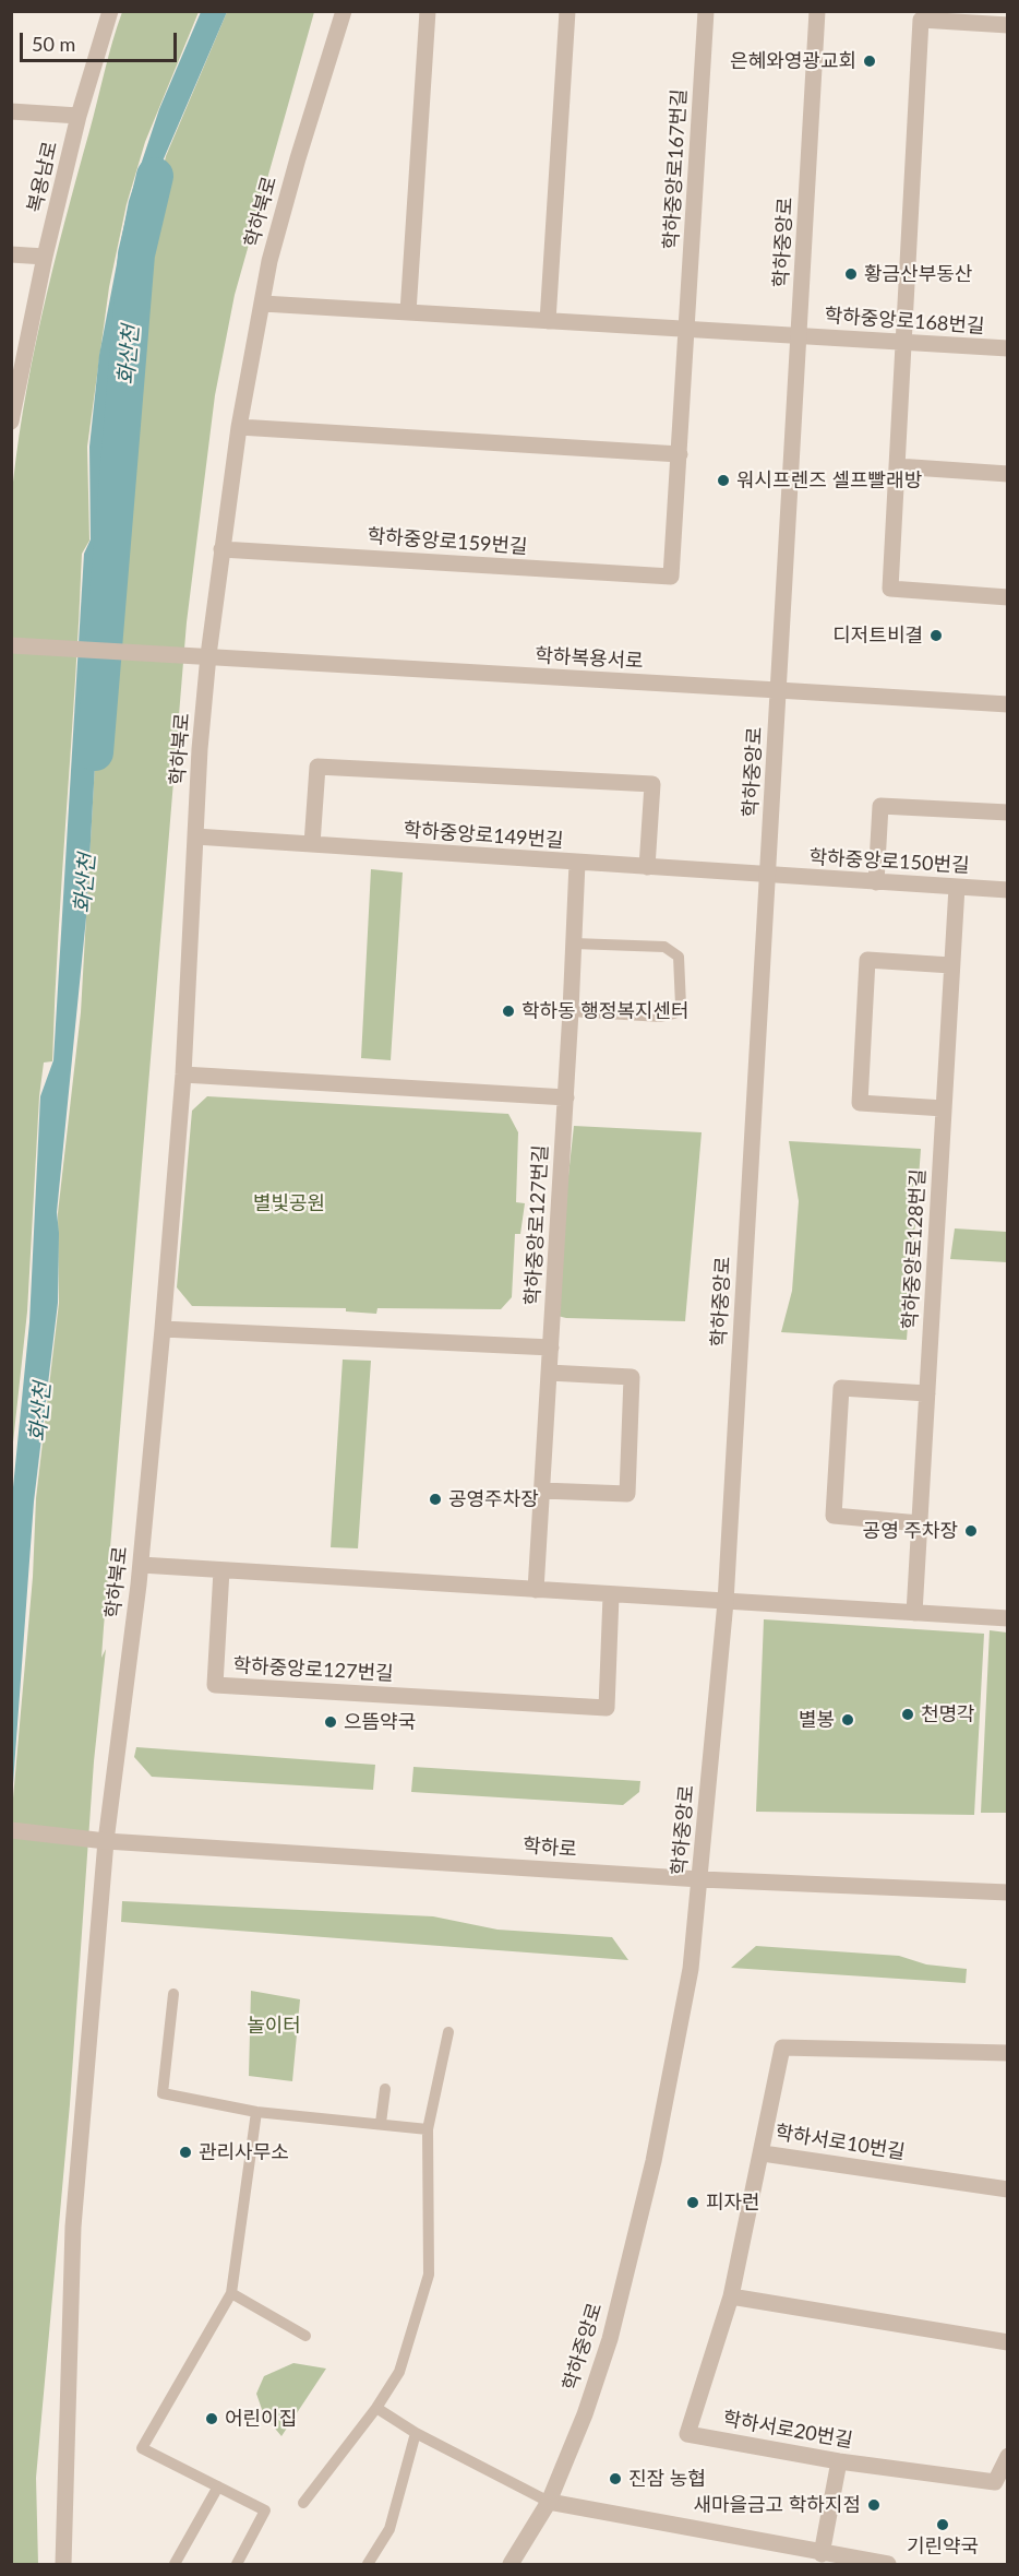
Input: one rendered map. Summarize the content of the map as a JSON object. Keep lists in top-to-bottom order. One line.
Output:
{"streets":{"street":["학하중앙로167번길","복용남로","학하북로","학하중앙로","학하중앙로168번길","학하중앙로159번길","학하복용서로","학하중앙로149번길","학하중앙로150번길","학하중앙로127번길","학하중앙로128번길","학하로","학하서로10번길","학하서로20번길"]},"crossings":[["학하중앙로167번길","학하중앙로159번길"],["학하북로","학하중앙로159번길"],["학하북로","학하복용서로"],["학하북로","학하중앙로149번길"],["학하북로","학하로"],["학하중앙로","학하중앙로168번길"],["학하중앙로","학하복용서로"],["학하중앙로","학하중앙로149번길"],["학하중앙로","학하중앙로150번길"],["학하중앙로","학하로"],["학하중앙로149번길","학하중앙로150번길"],["학하중앙로149번길","학하중앙로127번길"],["학하중앙로150번길","학하중앙로128번길"],["학하서로10번길","학하서로20번길"]],"water":["화산천"],"parks":["별빛공원","놀이터"],"places":["은혜와영광교회","황금산부동산","워시프렌즈 셀프빨래방","디저트비결","학하동 행정복지센터","공영주차장","공영 주차장","천명각","별봉","으뜸약국","관리사무소","피자런","어린이집","진잠 농협","새마을금고 학하지점","기린약국"],"scale_bar":"50 m"}
